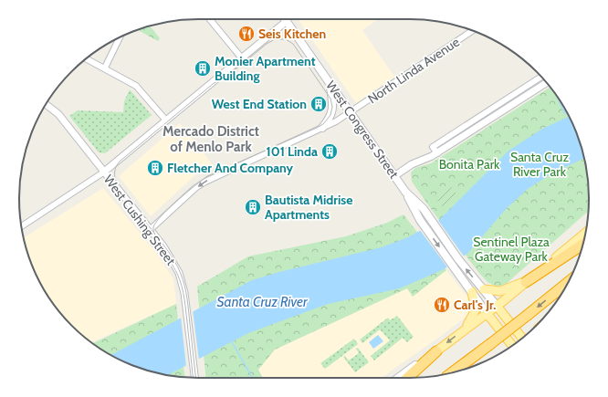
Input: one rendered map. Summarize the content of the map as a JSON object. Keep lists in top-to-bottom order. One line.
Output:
{"streets":{"main road":["West Congress Street"],"street":["North Linda Avenue","West Cushing Street"]},"crossings":[["North Linda Avenue","West Congress Street"],["North Linda Avenue","West Cushing Street"]],"one_way":["North Linda Avenue"],"districts":["Mercado District of Menlo Park"],"water":["Santa Cruz River"],"parks":["Santa Cruz River Park","Bonita Park","Sentinel Plaza Gateway Park"],"places":{"restaurant":["Seis Kitchen","Carl's Jr."],"building":["Monier Apartment Building","West End Station","101 Linda","Fletcher And Company","Bautista Midrise Apartments"]}}
